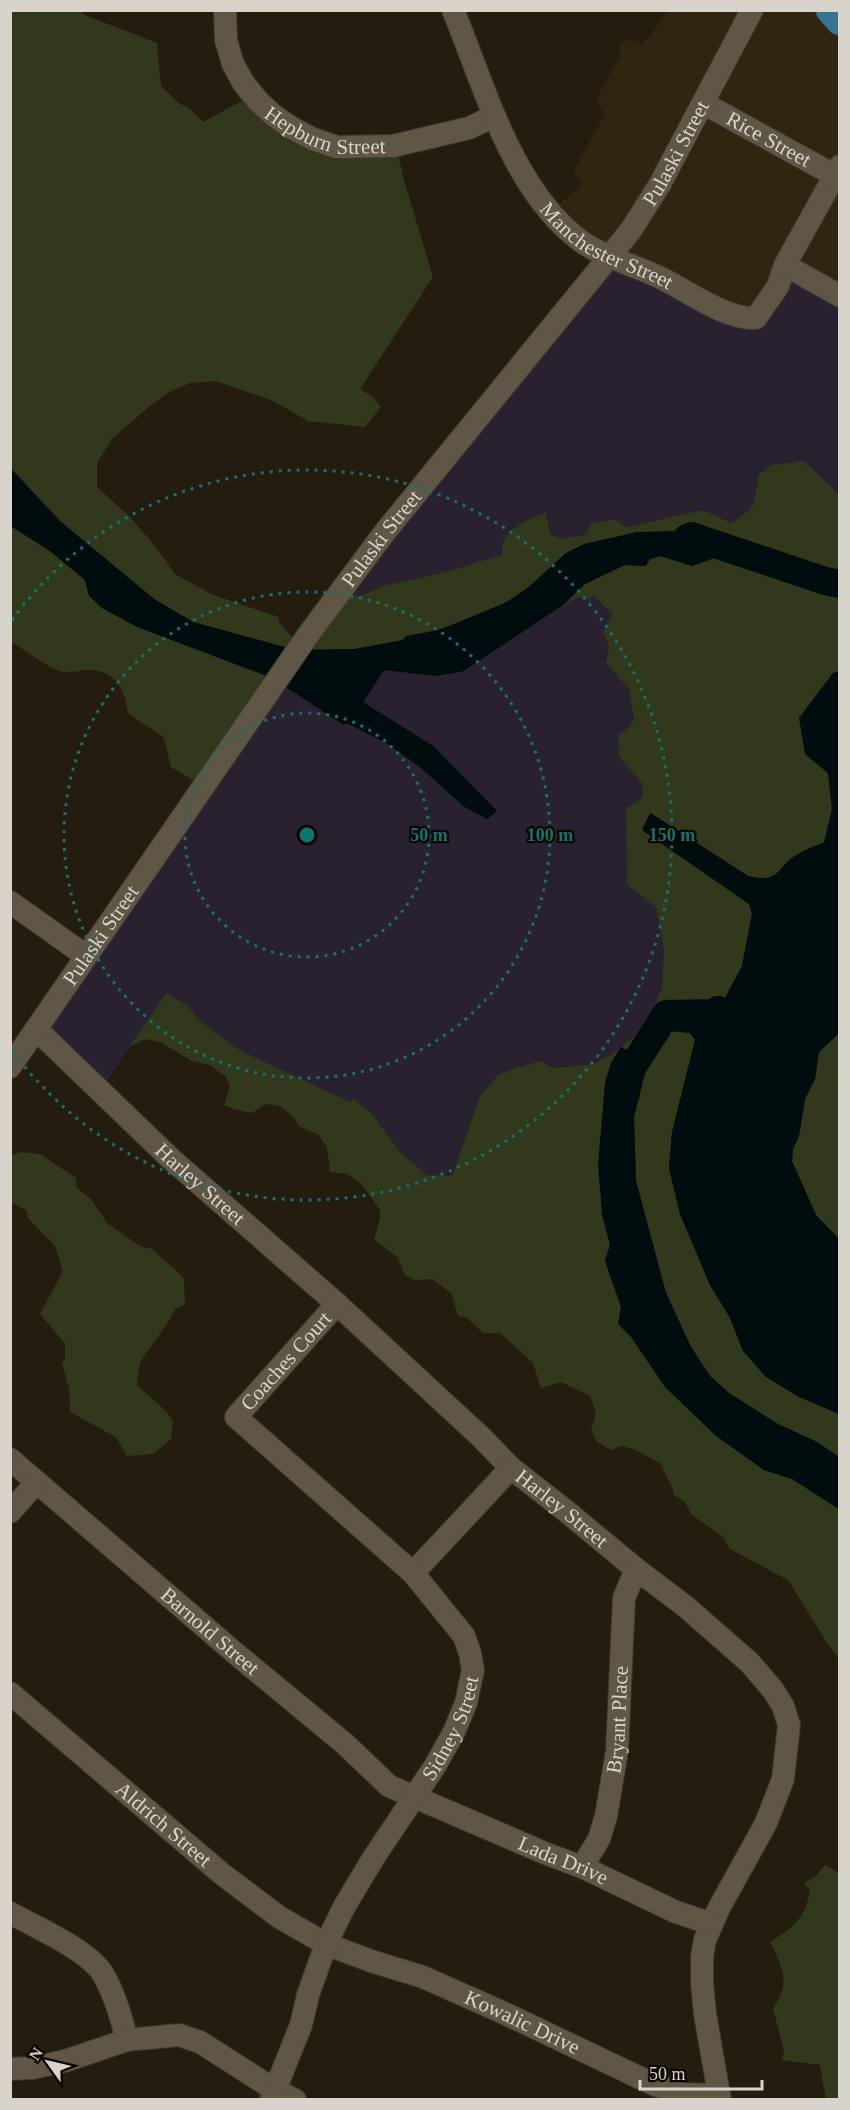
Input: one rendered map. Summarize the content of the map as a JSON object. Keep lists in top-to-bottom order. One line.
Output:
{"streets":{"street":["Hepburn Street","Rice Street","Pulaski Street","Manchester Street","Harley Street","Coaches Court","Barnold Street","Bryant Place","Sidney Street","Aldrich Street","Lada Drive","Kowalic Drive"]},"crossings":[["Hepburn Street","Manchester Street"],["Rice Street","Pulaski Street"],["Rice Street","Manchester Street"],["Pulaski Street","Manchester Street"],["Pulaski Street","Harley Street"],["Harley Street","Coaches Court"],["Harley Street","Bryant Place"],["Harley Street","Lada Drive"],["Harley Street","Kowalic Drive"],["Coaches Court","Sidney Street"],["Barnold Street","Sidney Street"],["Barnold Street","Lada Drive"],["Bryant Place","Lada Drive"],["Sidney Street","Aldrich Street"],["Sidney Street","Lada Drive"],["Sidney Street","Kowalic Drive"],["Aldrich Street","Kowalic Drive"]],"scale_bar":"50 m","north":"top left","rings":["50 m","100 m","150 m"]}
